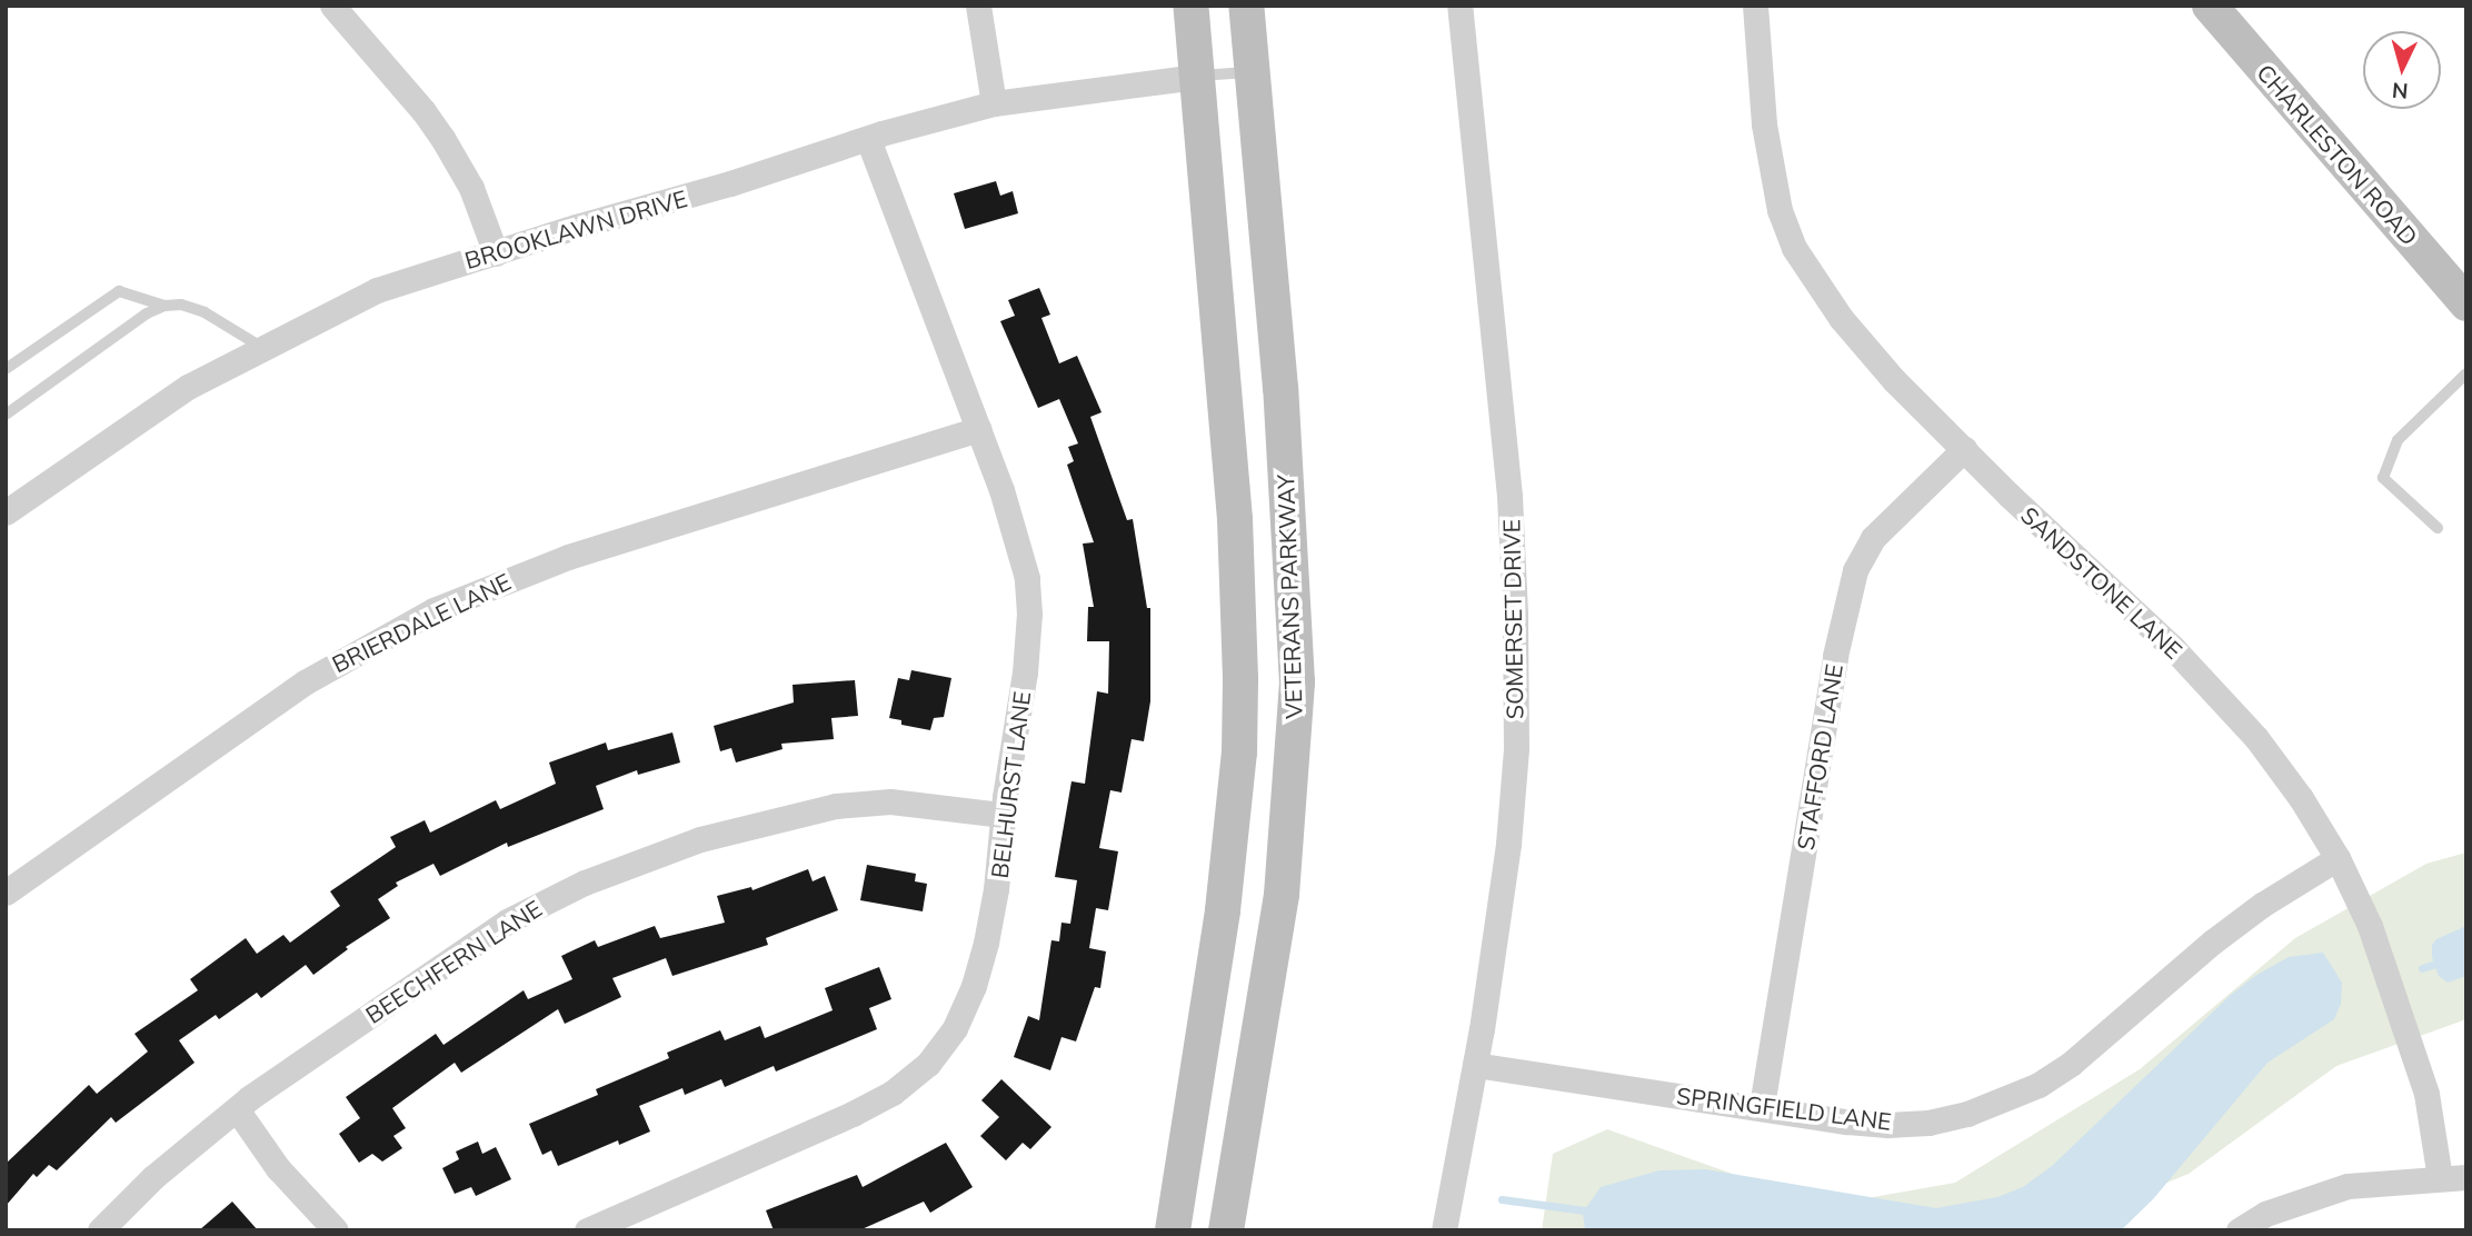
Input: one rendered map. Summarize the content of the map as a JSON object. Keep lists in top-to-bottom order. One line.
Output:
{"streets":{"main road":["CHARLESTON ROAD","VETERANS PARKWAY"],"street":["BROOKLAWN DRIVE","SANDSTONE LANE","SOMERSET DRIVE","BRIERDALE LANE","STAFFORD LANE","BELHURST LANE","BEECHFERN LANE","SPRINGFIELD LANE"]},"crossings":[["BROOKLAWN DRIVE","BELHURST LANE"],["SANDSTONE LANE","STAFFORD LANE"],["SANDSTONE LANE","SPRINGFIELD LANE"],["SOMERSET DRIVE","SPRINGFIELD LANE"],["BRIERDALE LANE","BELHURST LANE"],["STAFFORD LANE","SPRINGFIELD LANE"],["BELHURST LANE","BEECHFERN LANE"]],"north":"bottom"}
